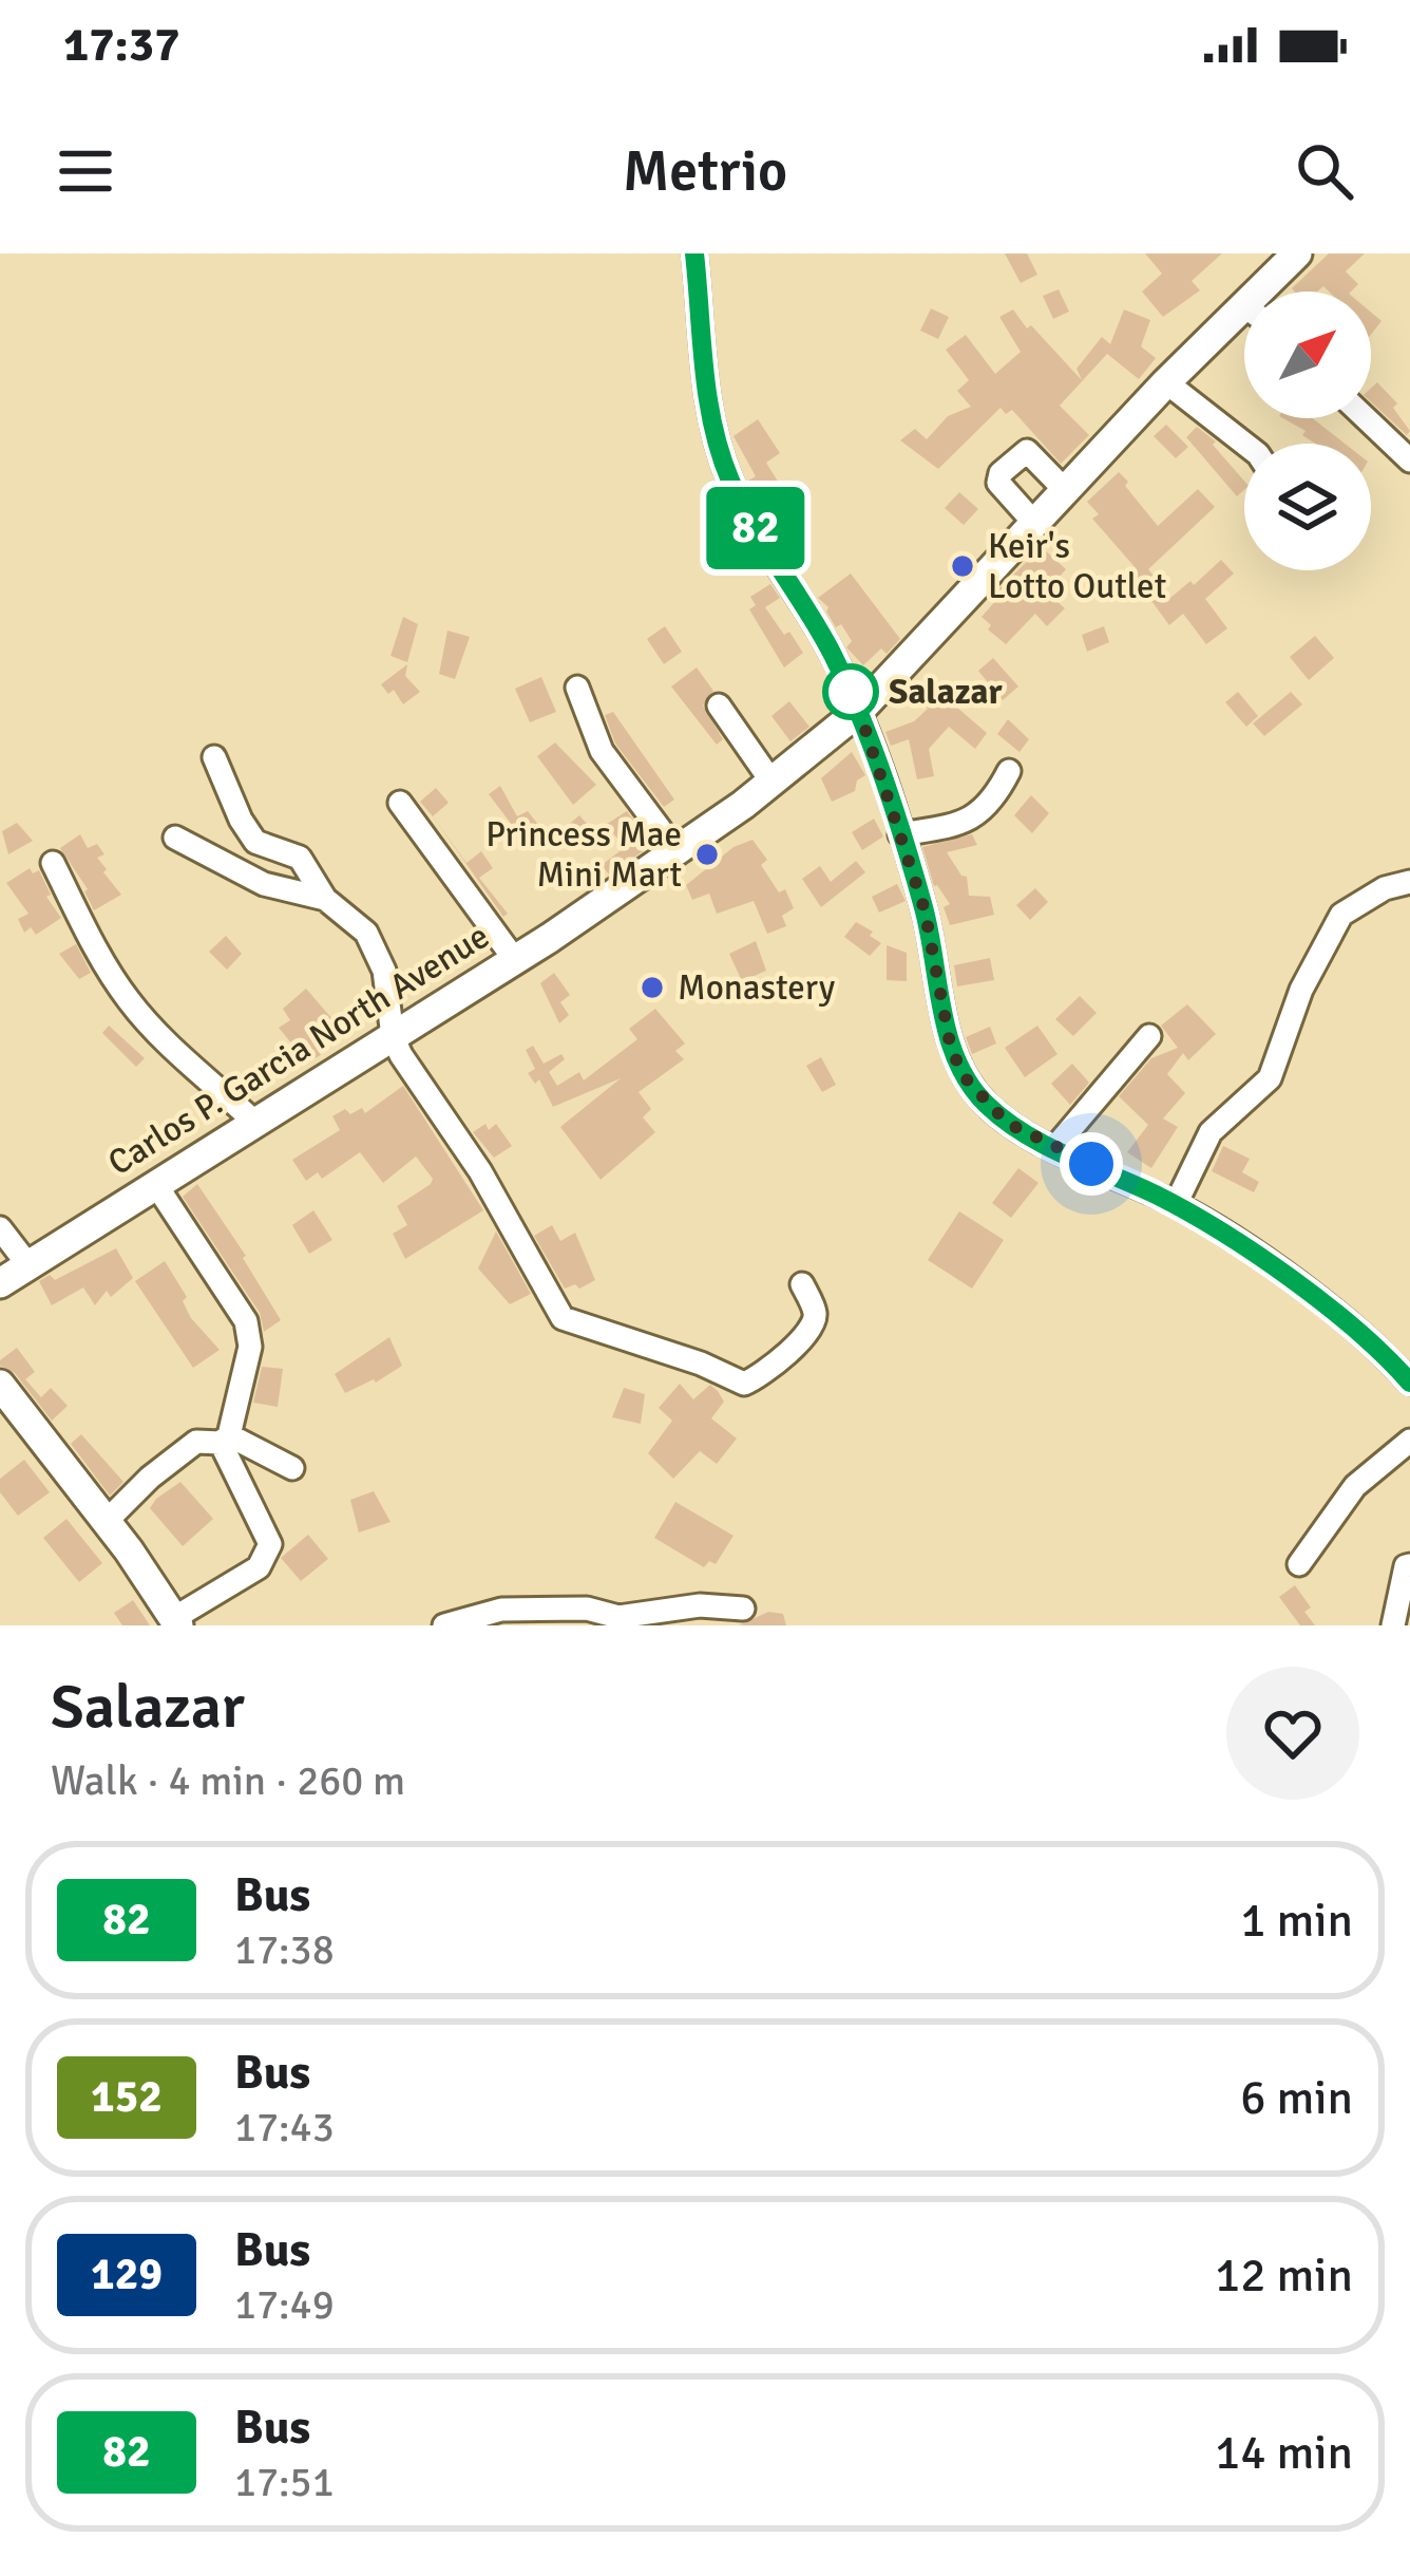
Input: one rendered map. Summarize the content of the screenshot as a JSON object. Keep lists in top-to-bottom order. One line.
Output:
{"streets":{"main road":["Carlos P. Garcia North Avenue"]},"places":["Keir's Lotto Outlet","Salazar","Princess Mae Mini Mart","Monastery"],"lines":["bus line 82"],"north":"top right","page":{"status":"17:37","header":"Metrio","on_map":"82","heading":["Salazar","Walk · 4 min · 260 m"],"list":[{"mark":"82","name":"Bus","note":"17:38","value":"1 min"},{"mark":"152","name":"Bus","note":"17:43","value":"6 min"},{"mark":"129","name":"Bus","note":"17:49","value":"12 min"},{"mark":"82","name":"Bus","note":"17:51","value":"14 min"}]}}
